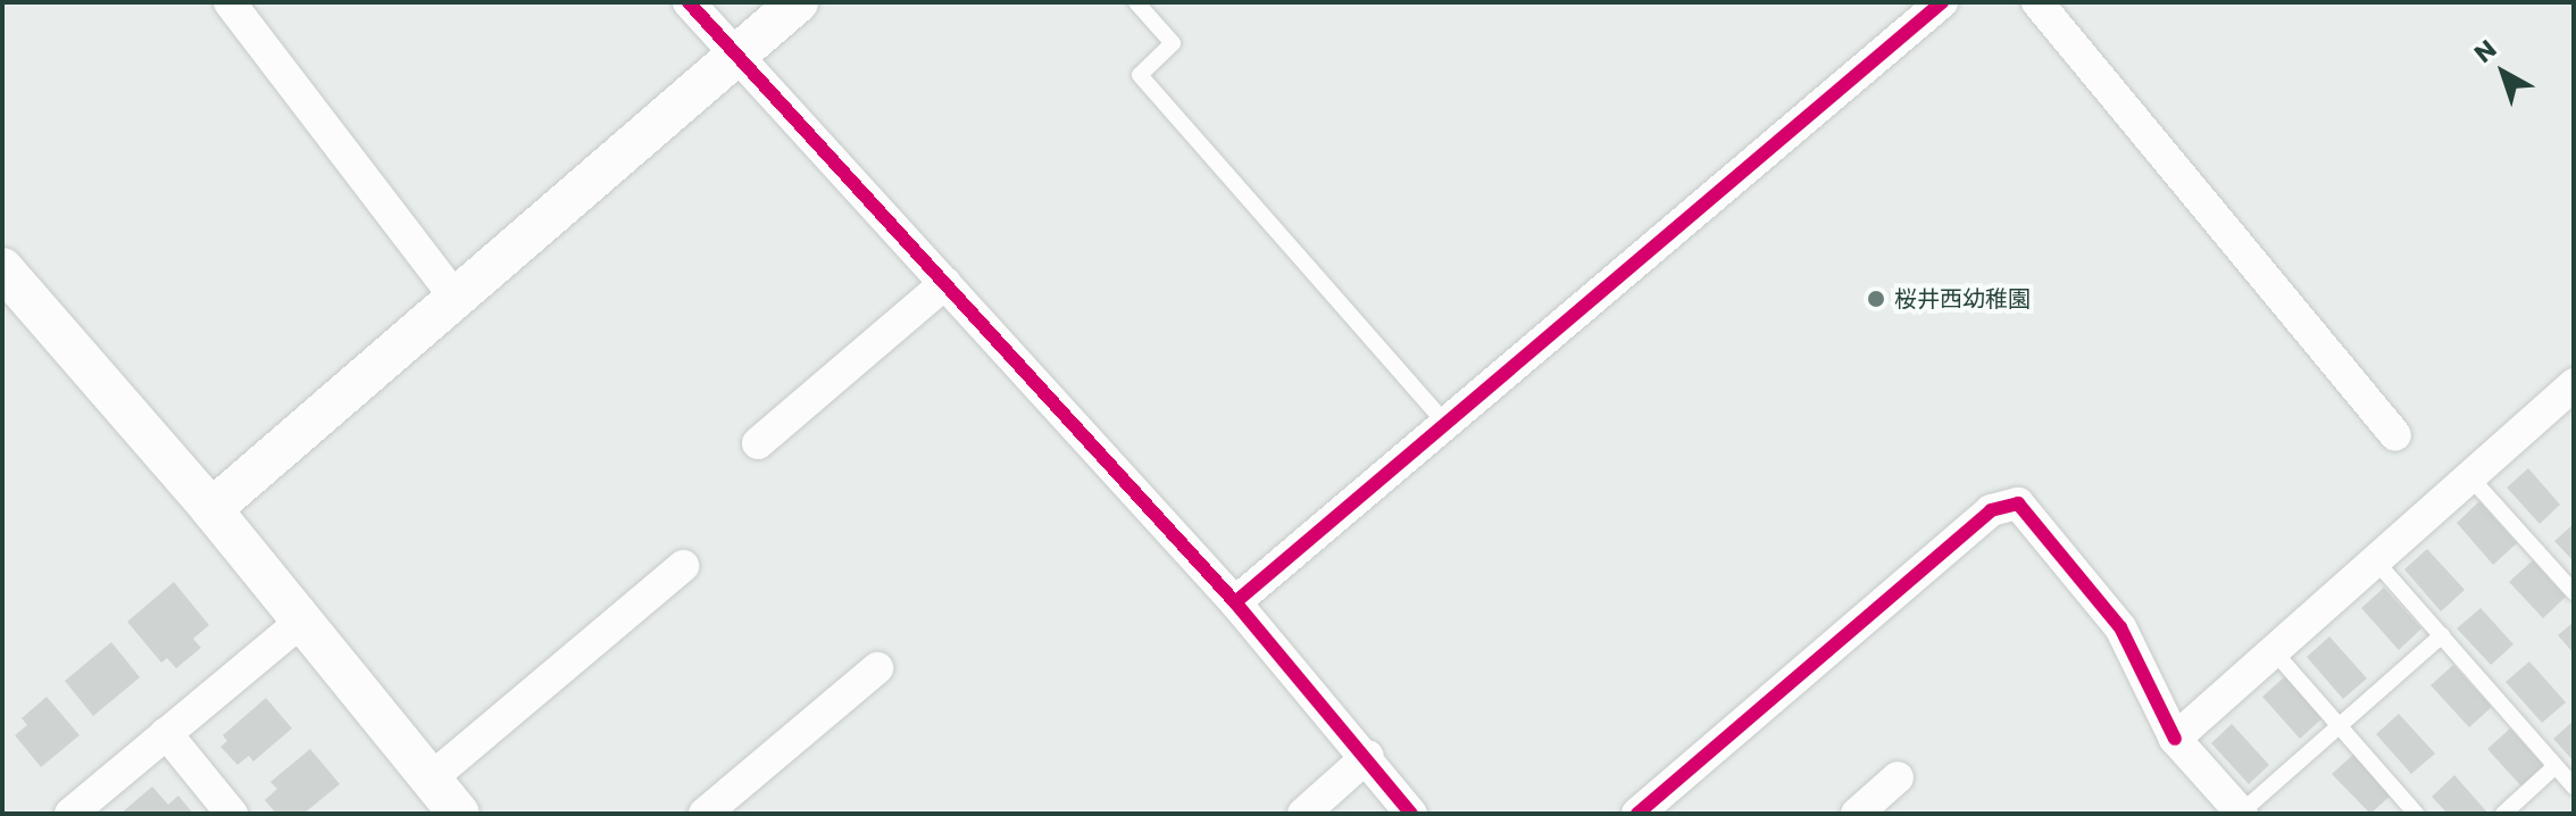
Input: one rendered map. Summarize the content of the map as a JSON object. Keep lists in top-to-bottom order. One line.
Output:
{"places":["桜井西幼稚園"],"north":"top left"}
